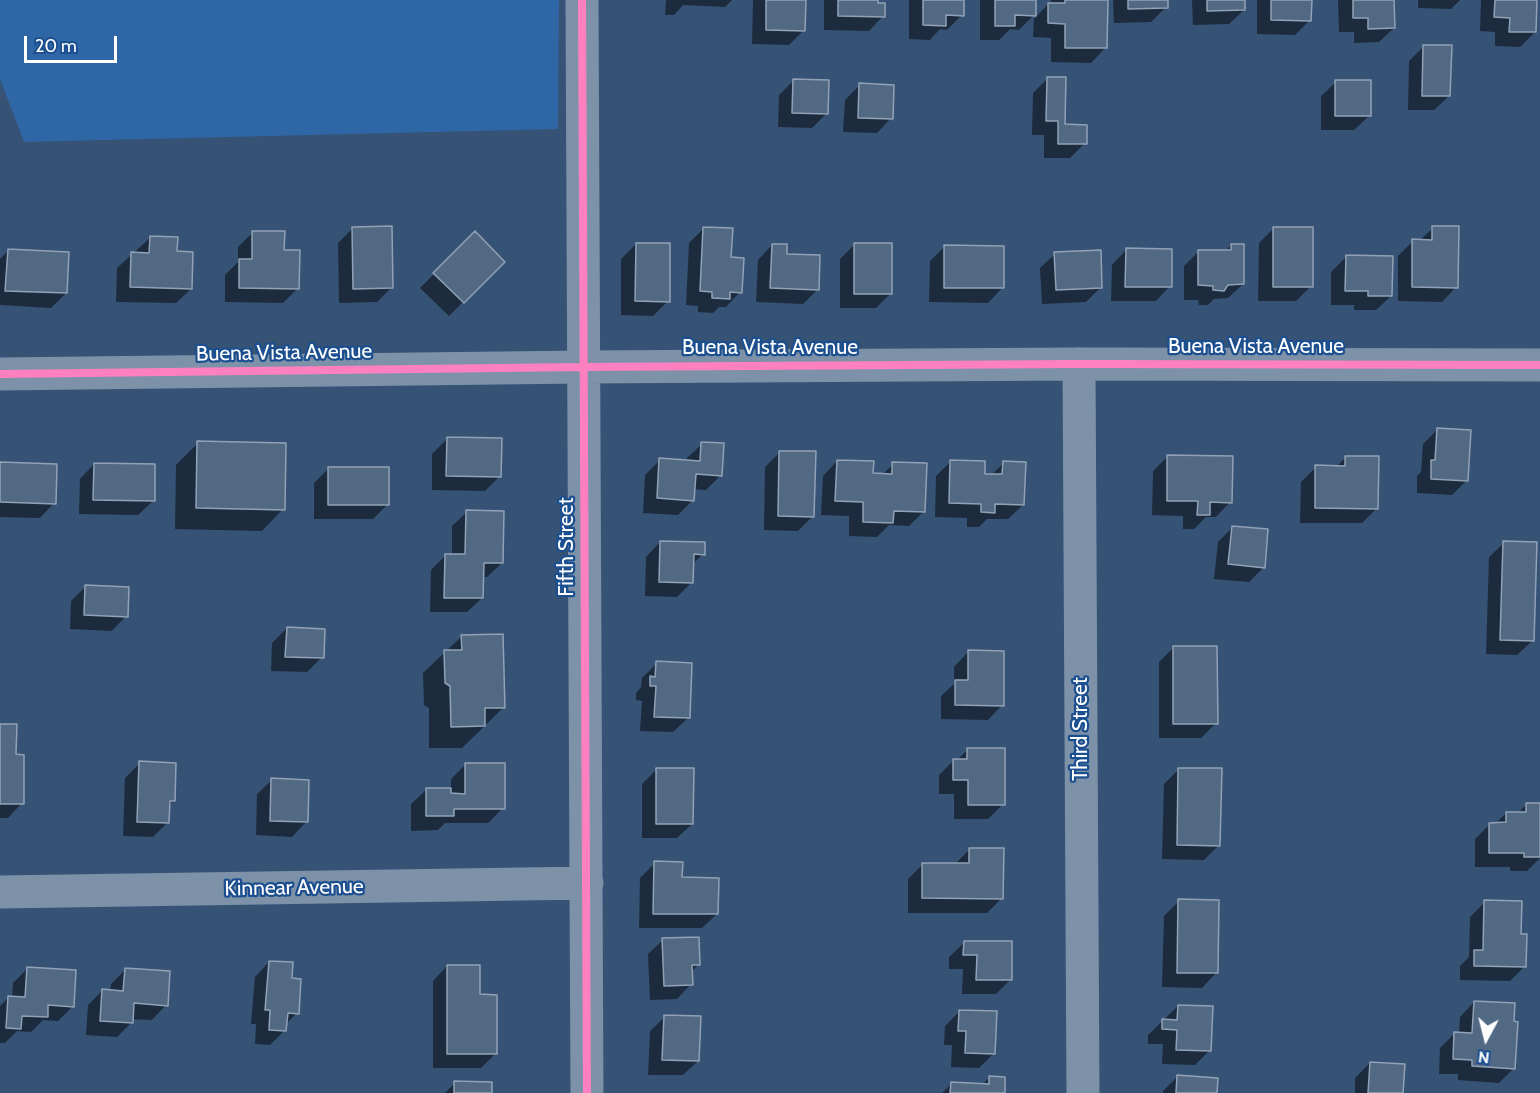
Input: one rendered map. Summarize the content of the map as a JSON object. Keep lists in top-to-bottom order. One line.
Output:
{"streets":{"street":["Buena Vista Avenue","Fifth Street","Third Street","Kinnear Avenue"]},"crossings":[["Buena Vista Avenue","Fifth Street"],["Buena Vista Avenue","Third Street"],["Fifth Street","Kinnear Avenue"]],"scale_bar":"20 m","north":"bottom"}
